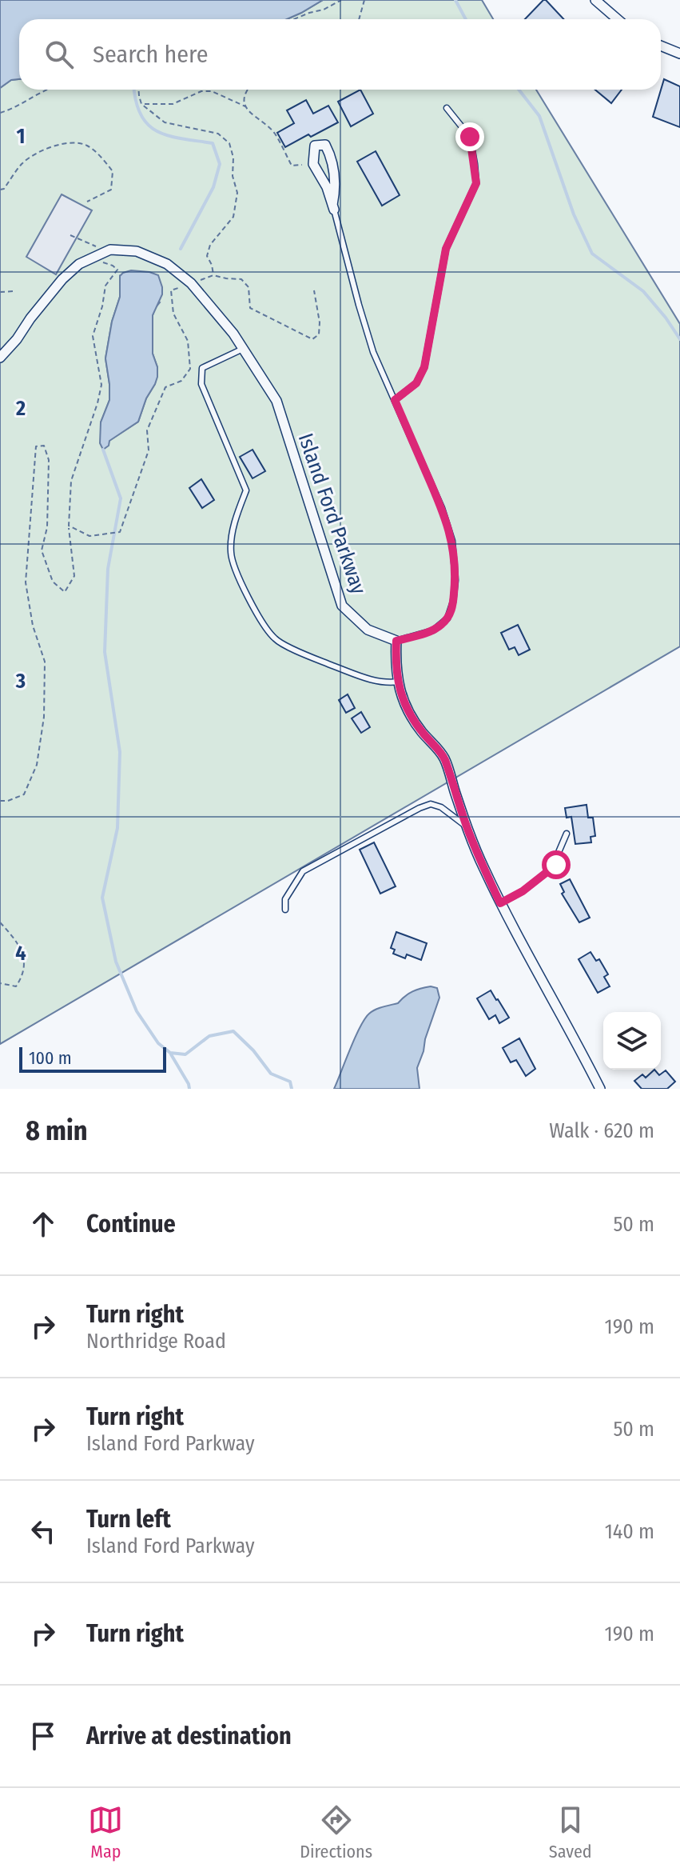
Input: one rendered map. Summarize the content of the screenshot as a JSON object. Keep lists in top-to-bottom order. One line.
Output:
{"streets":{"street":["Island Ford Parkway"]},"scale_bar":"100 m","page":{"search":"Search here","scale":"100 m","heading":["8 min","Walk · 620 m"],"list":[["Continue","50 m"],["Turn right","Northridge Road","190 m"],["Turn right","Island Ford Parkway","50 m"],["Turn left","Island Ford Parkway","140 m"],["Turn right","190 m"],"Arrive at destination"],"nav":["Map","Directions","Saved"]},"grid":{"rows":["1","2","3","4"]}}
